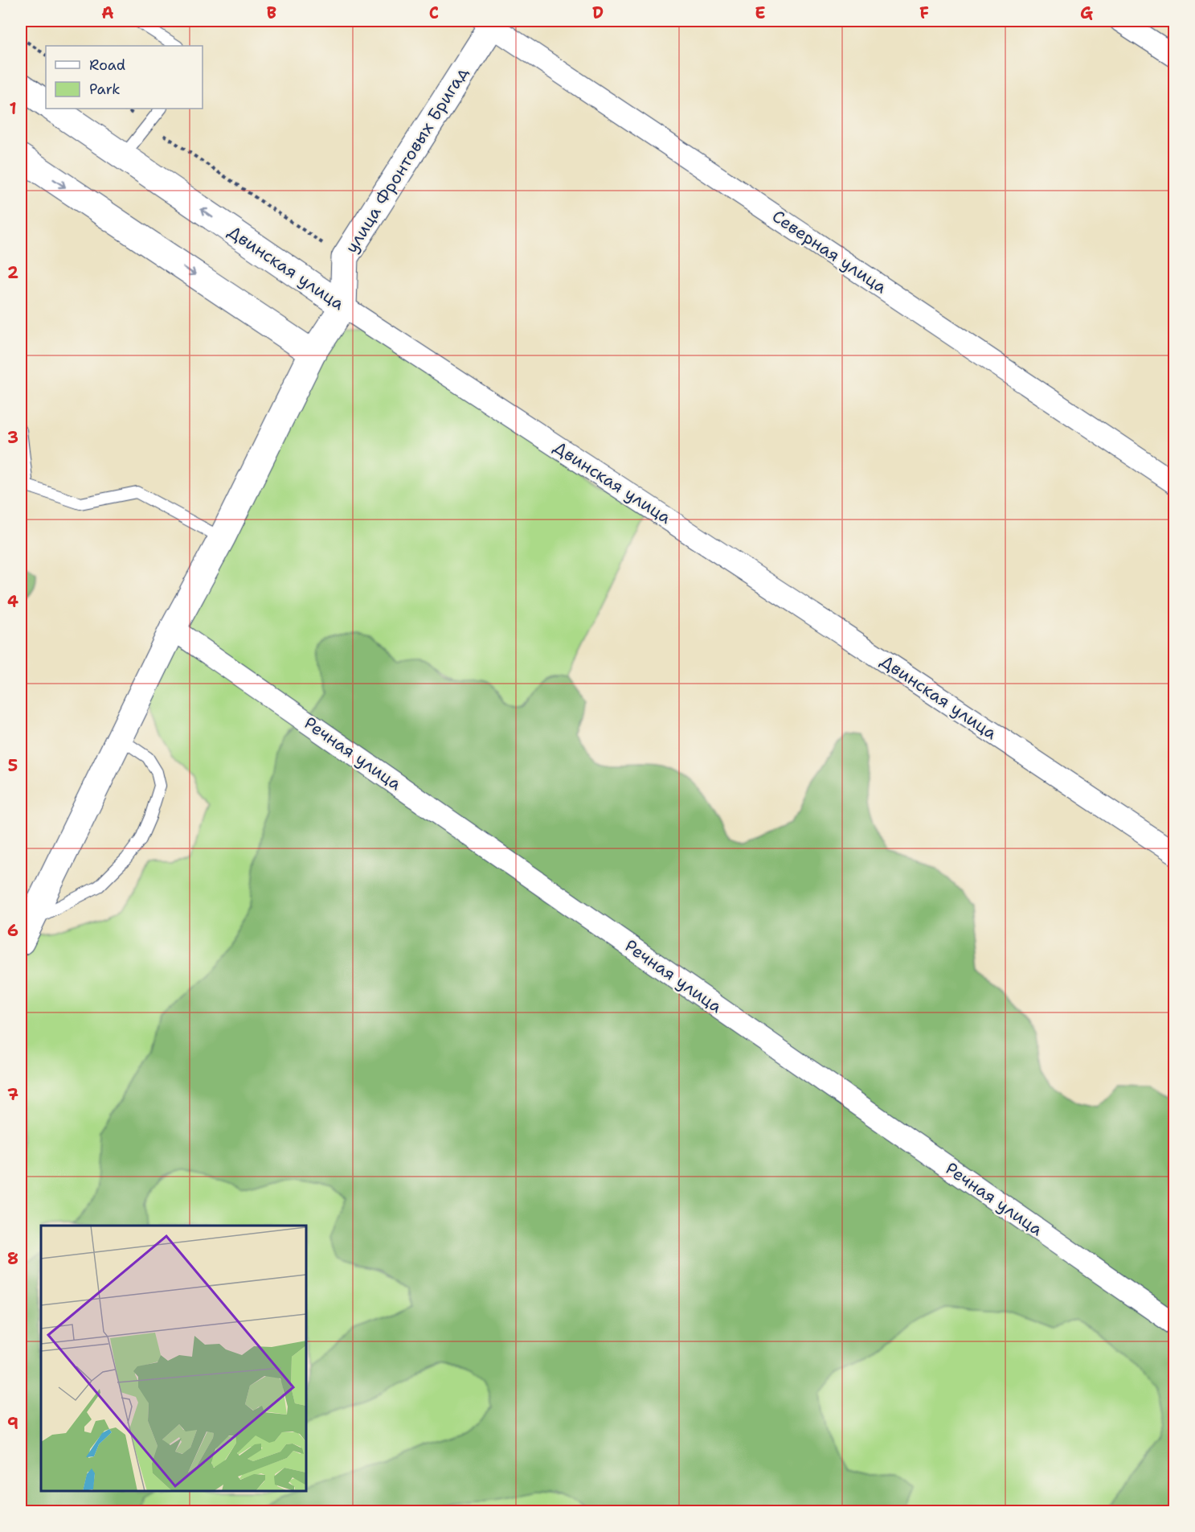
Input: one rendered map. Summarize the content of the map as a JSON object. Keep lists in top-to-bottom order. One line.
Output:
{"streets":{"main road":["улица Фронтовых Бригад","Двинская улица"],"street":["Северная улица","Речная улица"]},"crossings":[["улица Фронтовых Бригад","Северная улица"],["улица Фронтовых Бригад","Двинская улица"]],"legend":["Road","Park"],"grid":{"columns":["A","B","C","D","E","F","G"],"rows":["1","2","3","4","5","6","7","8","9"]}}
